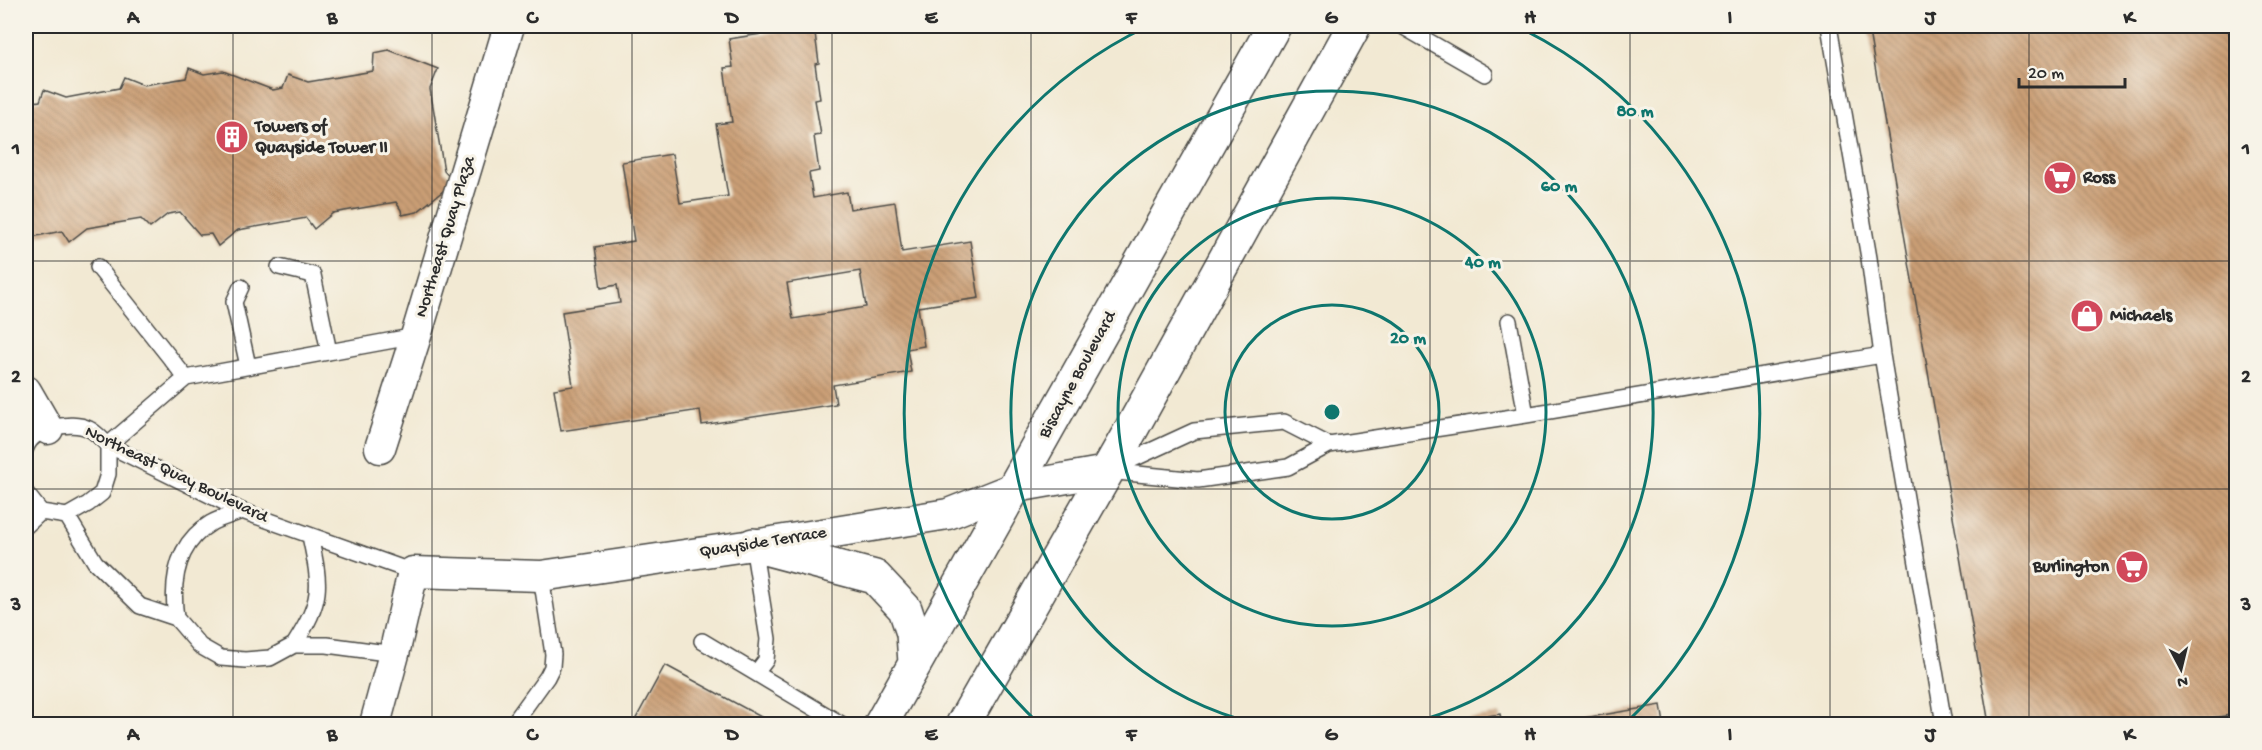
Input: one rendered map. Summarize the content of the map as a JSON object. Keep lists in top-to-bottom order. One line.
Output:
{"streets":{"main road":["Biscayne Boulevard"],"street":["Northeast Quay Plaza","Quayside Terrace"],"lane":["Northeast Quay Boulevard"]},"crossings":[["Biscayne Boulevard","Quayside Terrace"],["Northeast Quay Boulevard","Quayside Terrace"]],"places":{"building":["Towers of Quayside Tower II"],"supermarket":["Ross","Burlington"],"shop":["Michaels"]},"scale_bar":"20 m","north":"bottom","grid":{"columns":["A","B","C","D","E","F","G","H","I","J","K"],"rows":["1","2","3"]},"rings":["80 m","60 m","40 m","20 m"]}
